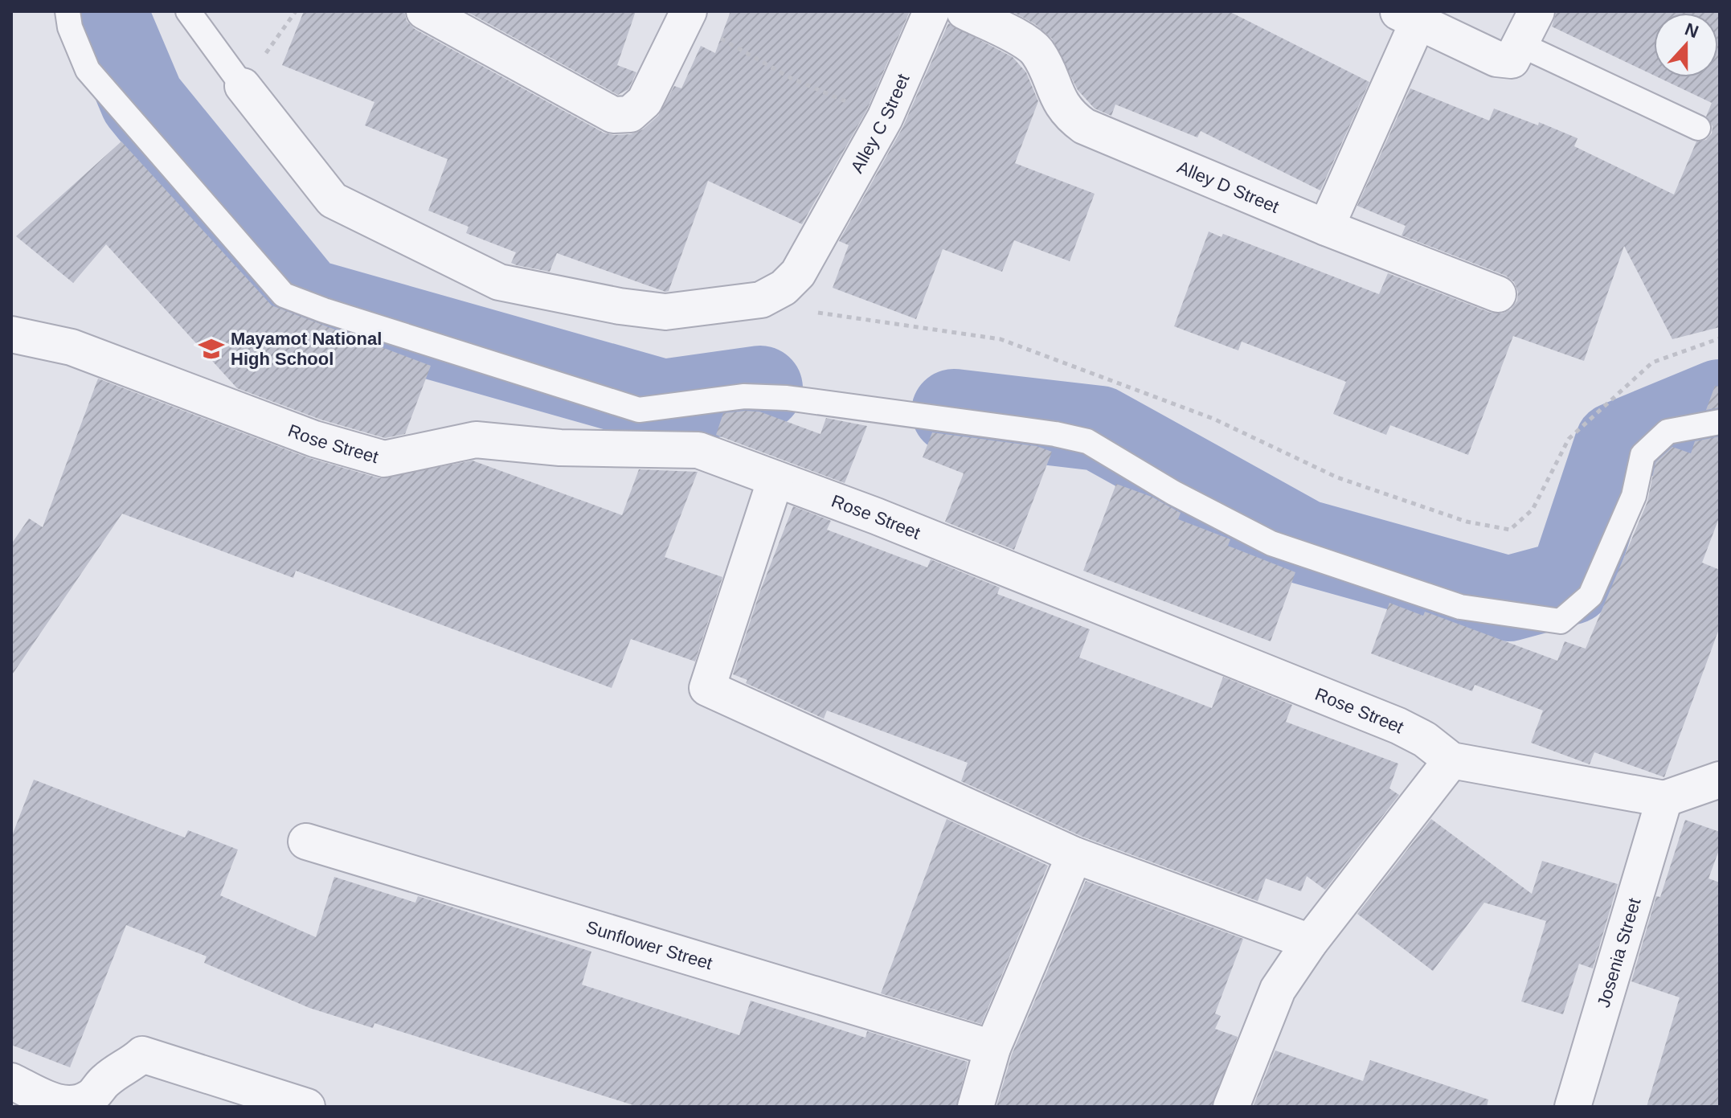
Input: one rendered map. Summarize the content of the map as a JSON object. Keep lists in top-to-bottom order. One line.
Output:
{"streets":{"street":["Alley C Street","Alley D Street","Rose Street","Sunflower Street","Josenia Street"]},"crossings":[["Rose Street","Josenia Street"]],"places":{"school or university":["Mayamot National High School"]},"north":"top"}
